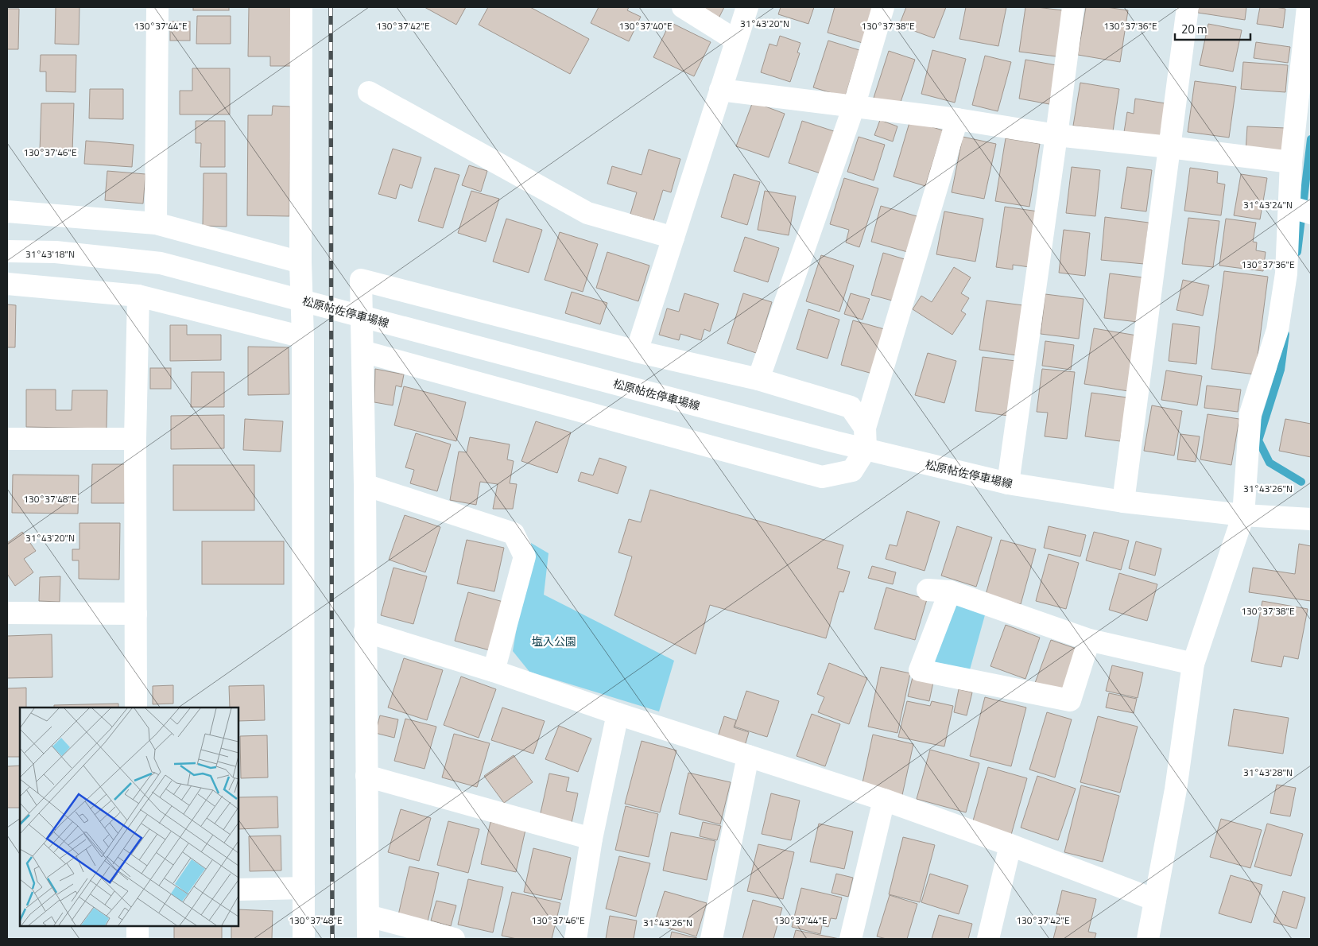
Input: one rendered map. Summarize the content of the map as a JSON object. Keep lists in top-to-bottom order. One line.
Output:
{"streets":{"street":["松原帖佐停車場線"]},"parks":["塩入公園"],"scale_bar":"20 m","coordinates":["31°43'20\"N","130°37'44\"E","130°37'42\"E","130°37'40\"E","130°37'38\"E","130°37'36\"E","130°37'46\"E","31°43'24\"N","31°43'18\"N","31°43'26\"N","130°37'48\"E","31°43'28\"N"]}
